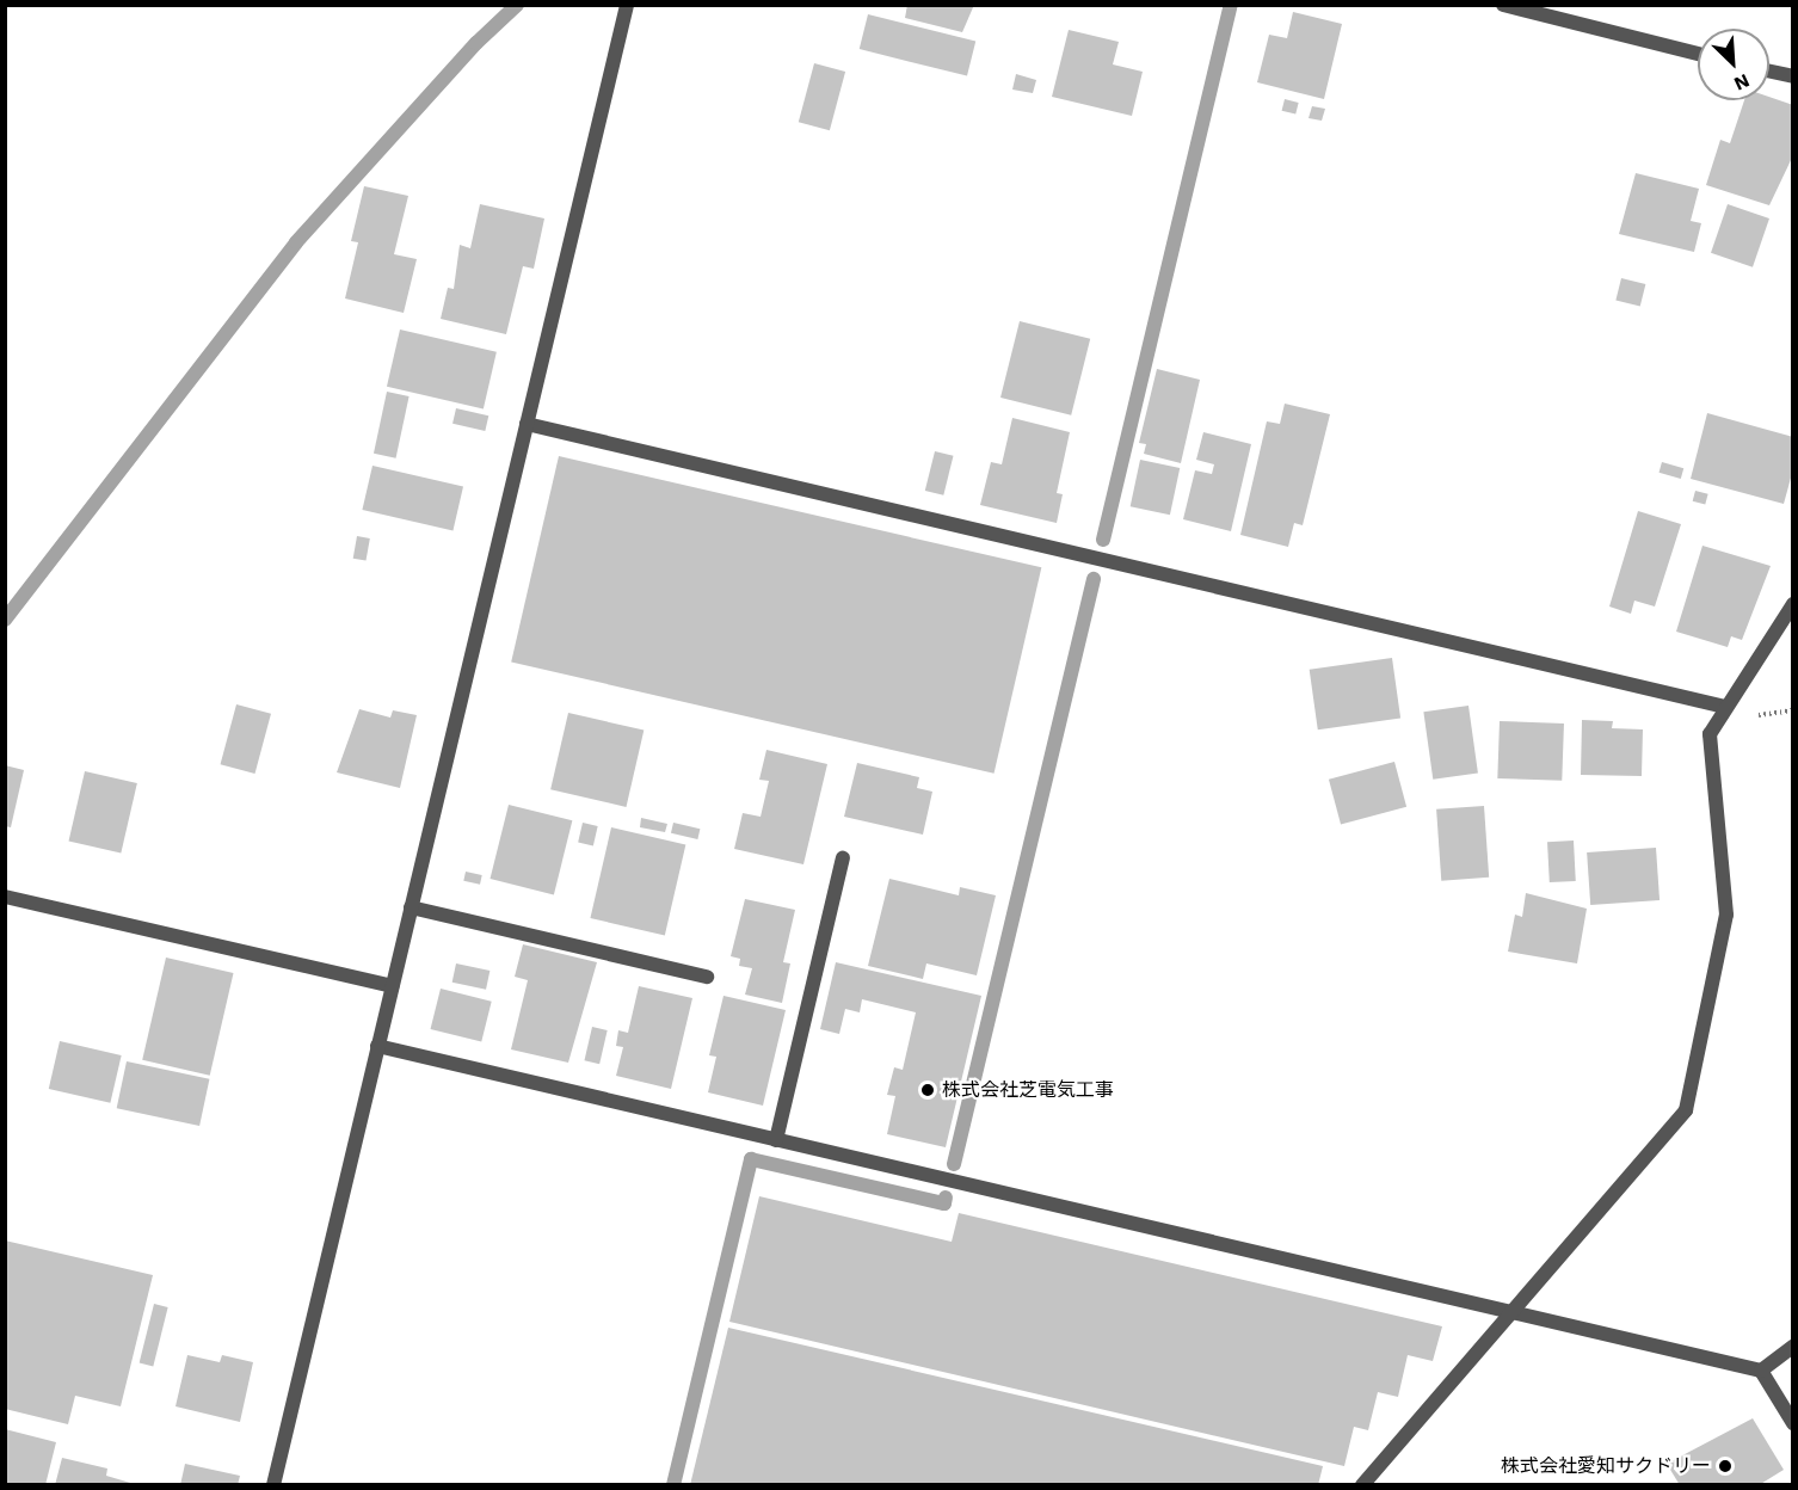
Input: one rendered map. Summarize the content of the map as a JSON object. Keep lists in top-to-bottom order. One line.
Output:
{"places":["株式会社芝電気工事","株式会社愛知サクドリー"],"north":"bottom right"}
